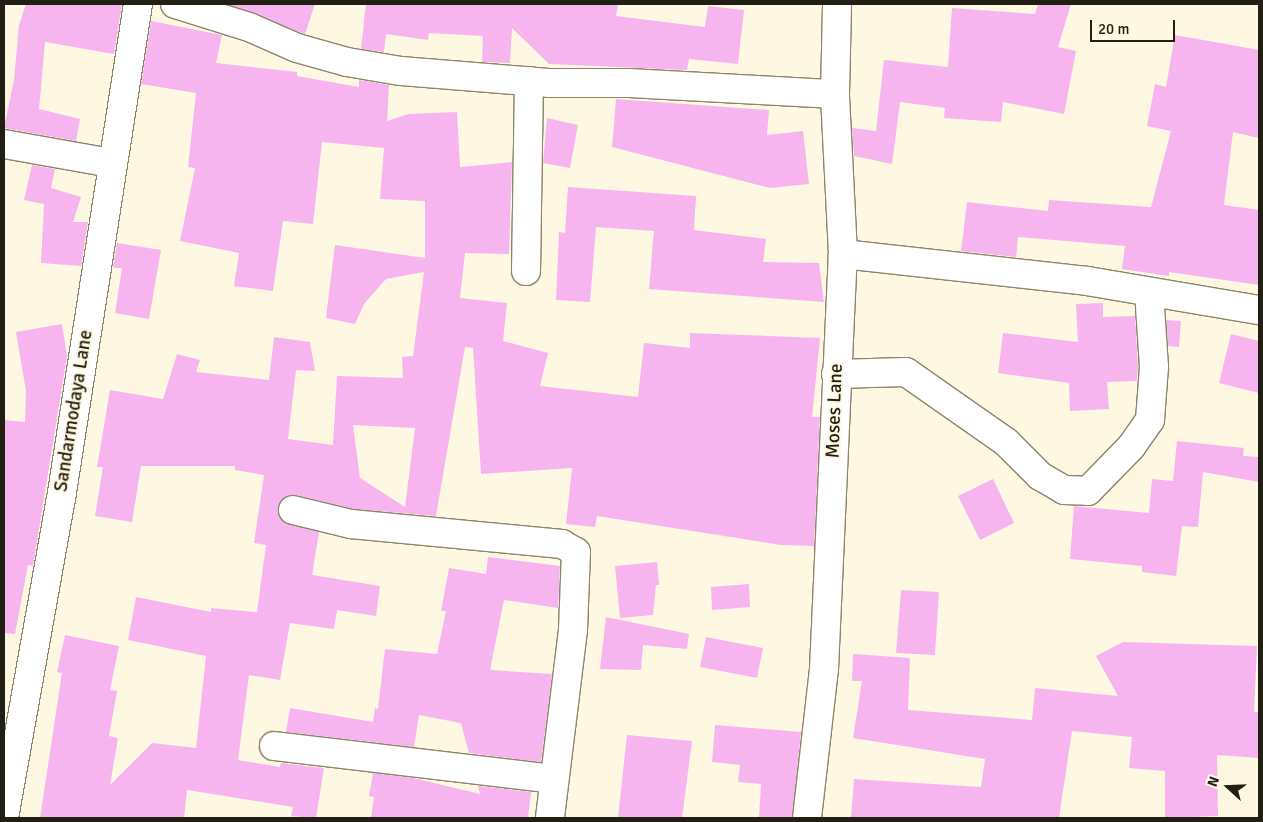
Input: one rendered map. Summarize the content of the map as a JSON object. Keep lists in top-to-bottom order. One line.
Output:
{"streets":{"street":["Sandarmodaya Lane","Moses Lane"]},"scale_bar":"20 m","north":"left"}
